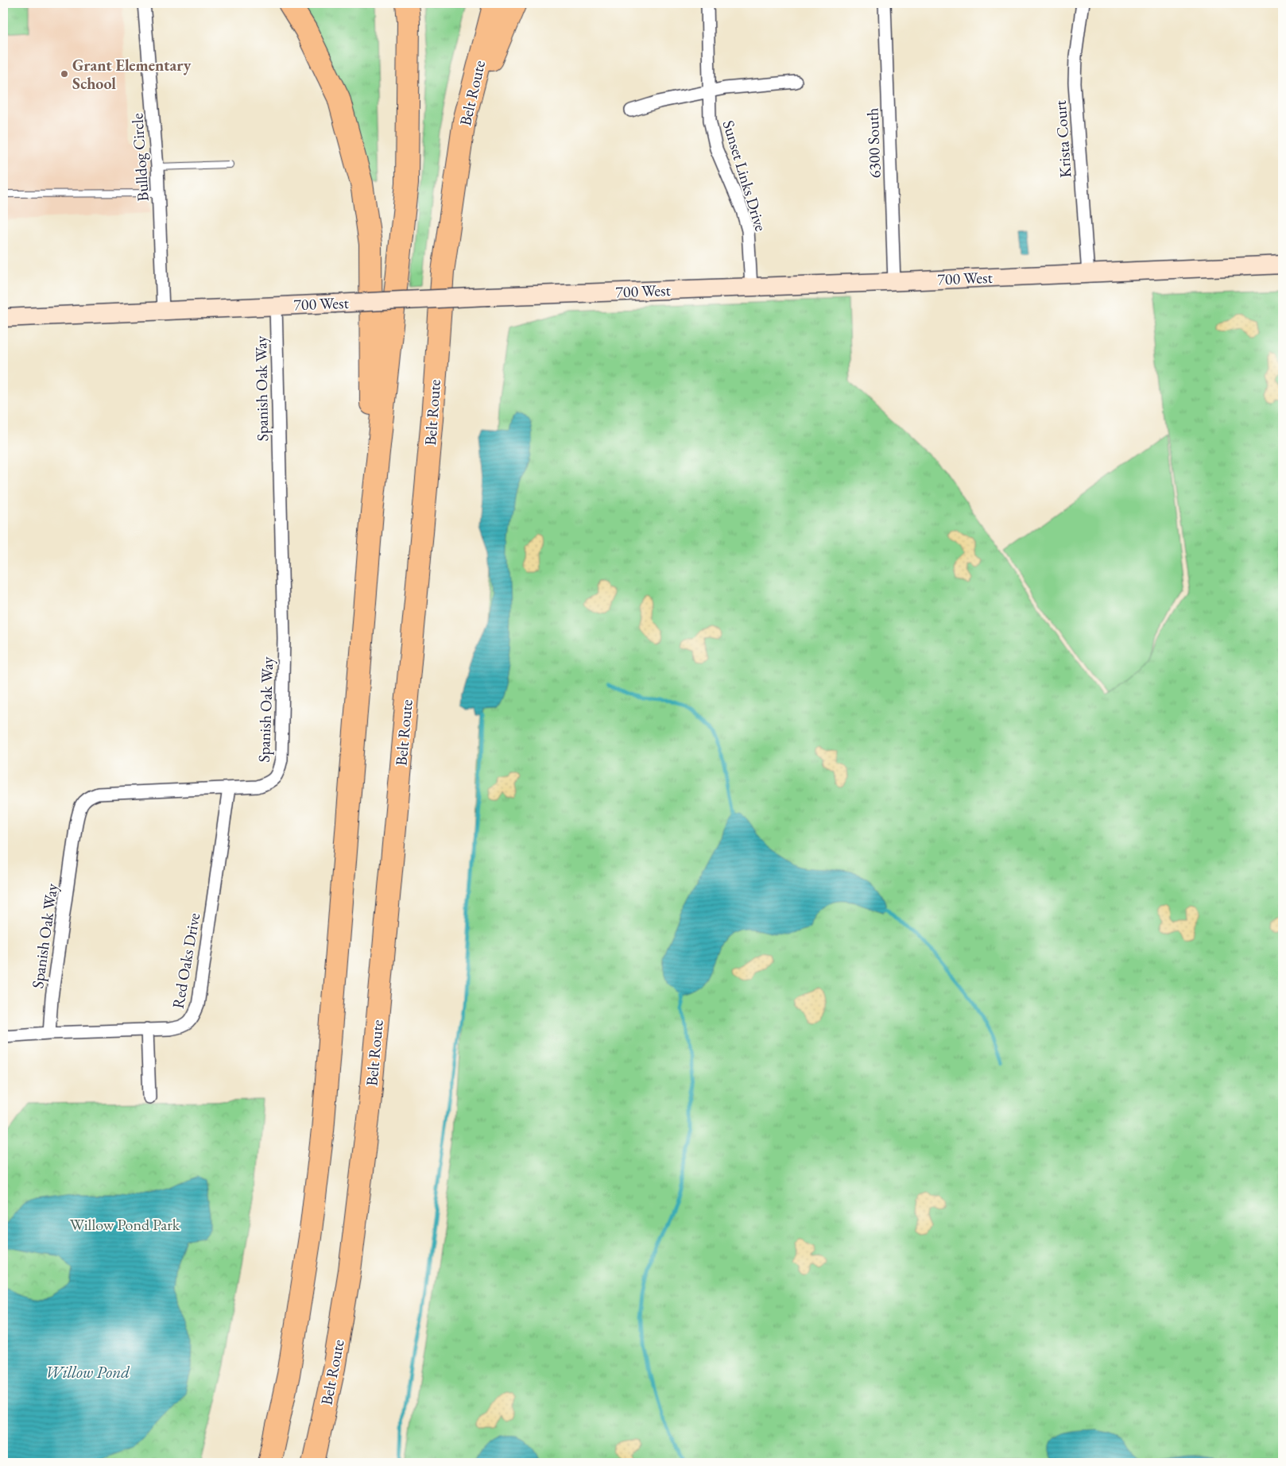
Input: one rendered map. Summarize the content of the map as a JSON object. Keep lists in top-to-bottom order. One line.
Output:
{"streets":{"highway":["Belt Route"],"main road":["700 West"],"street":["Krista Court","6300 South","Bulldog Circle","Sunset Links Drive","Spanish Oak Way","Red Oaks Drive"]},"crossings":[["Krista Court","700 West"],["6300 South","700 West"],["Bulldog Circle","700 West"],["Sunset Links Drive","700 West"],["700 West","Spanish Oak Way"],["Spanish Oak Way","Red Oaks Drive"]],"water":["Willow Pond"],"parks":["Willow Pond Park"],"places":["Grant Elementary School"]}
